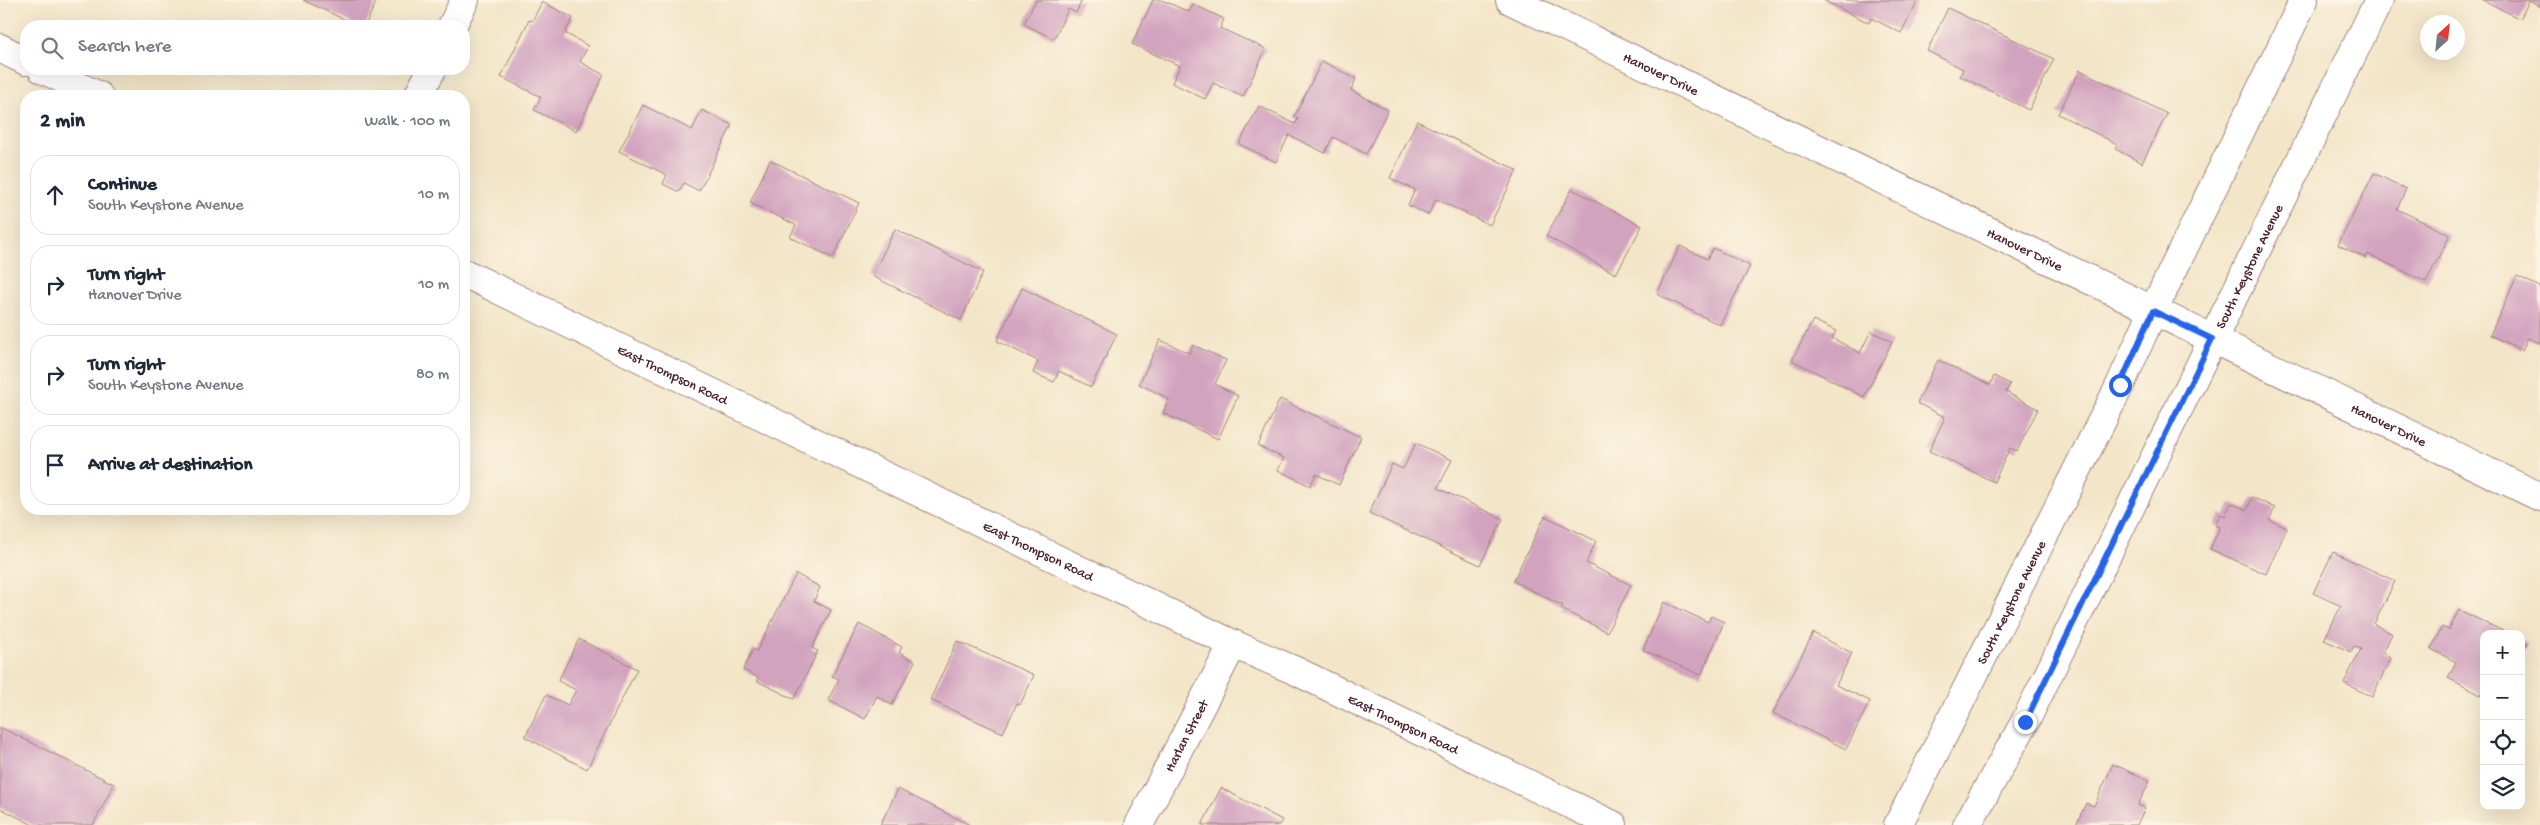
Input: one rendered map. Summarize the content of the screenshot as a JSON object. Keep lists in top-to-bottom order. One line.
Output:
{"streets":{"main road":["Hanover Drive","South Keystone Avenue","East Thompson Road","Harlan Street"]},"crossings":[["Hanover Drive","South Keystone Avenue"],["East Thompson Road","Harlan Street"]],"north":"top right","page":{"search":"Search here","heading":["2 min","Walk · 100 m"],"list":[["Continue","South Keystone Avenue","10 m"],["Turn right","Hanover Drive","10 m"],["Turn right","South Keystone Avenue","80 m"],"Arrive at destination"],"map_buttons":["+","−"]}}
